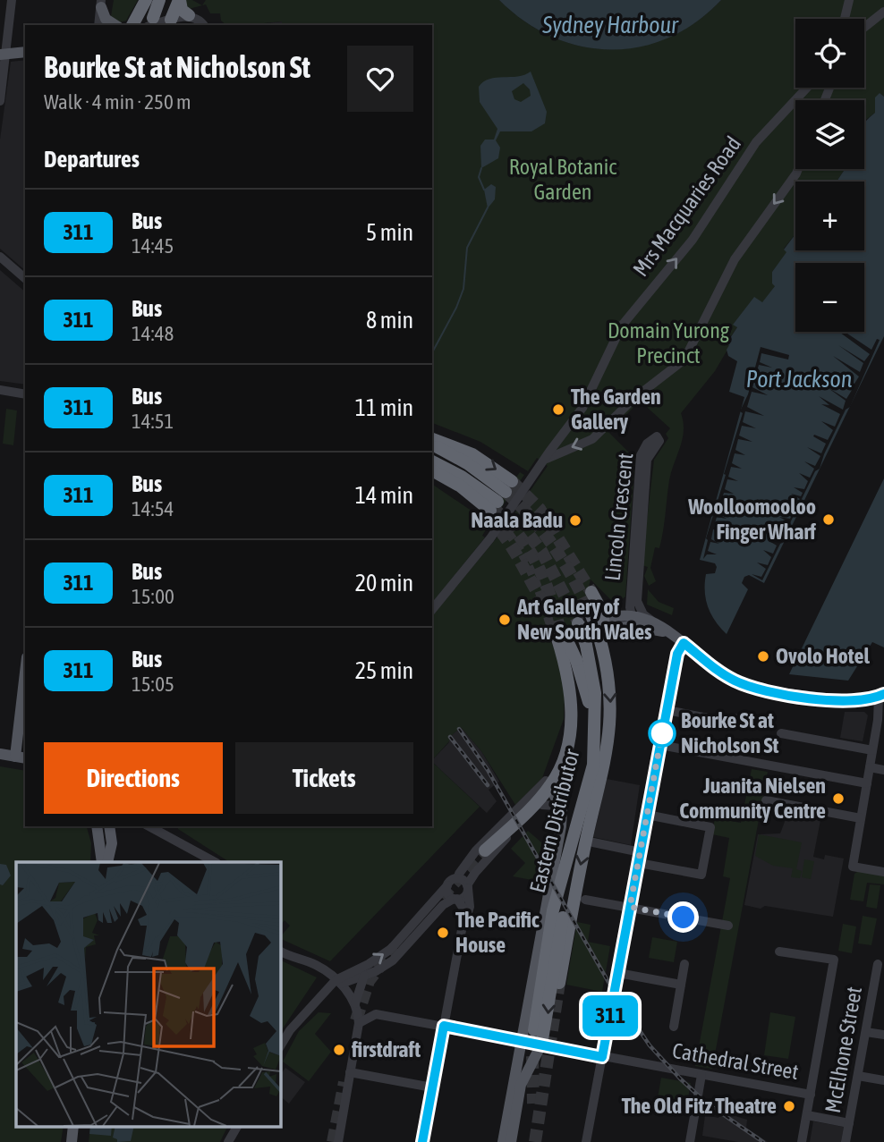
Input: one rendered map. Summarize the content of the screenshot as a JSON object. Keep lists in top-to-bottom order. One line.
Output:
{"streets":{"highway":["Eastern Distributor"],"main road":["Cathedral Street"],"street":["Mrs Macquaries Road","Lincoln Crescent","McElhone Street"]},"water":["Sydney Harbour","Port Jackson"],"parks":["Royal Botanic Garden","Domain Yurong Precinct"],"places":["The Garden Gallery","Woolloomooloo Finger Wharf","Naala Badu","Art Gallery of New South Wales","Ovolo Hotel","Bourke St at Nicholson St","Juanita Nielsen Community Centre","The Pacific House","firstdraft","The Old Fitz Theatre"],"lines":["bus line 311"],"page":{"on_map":"311","map_buttons":["+","−"],"heading":[["Bourke St at Nicholson St","Walk · 4 min · 250 m"],"Departures"],"list":[{"mark":"311","name":"Bus","note":"14:45","value":"5 min"},{"mark":"311","name":"Bus","note":"14:48","value":"8 min"},{"mark":"311","name":"Bus","note":"14:51","value":"11 min"},{"mark":"311","name":"Bus","note":"14:54","value":"14 min"},{"mark":"311","name":"Bus","note":"15:00","value":"20 min"},{"mark":"311","name":"Bus","note":"15:05","value":"25 min"}],"buttons":["Directions","Tickets"]}}
